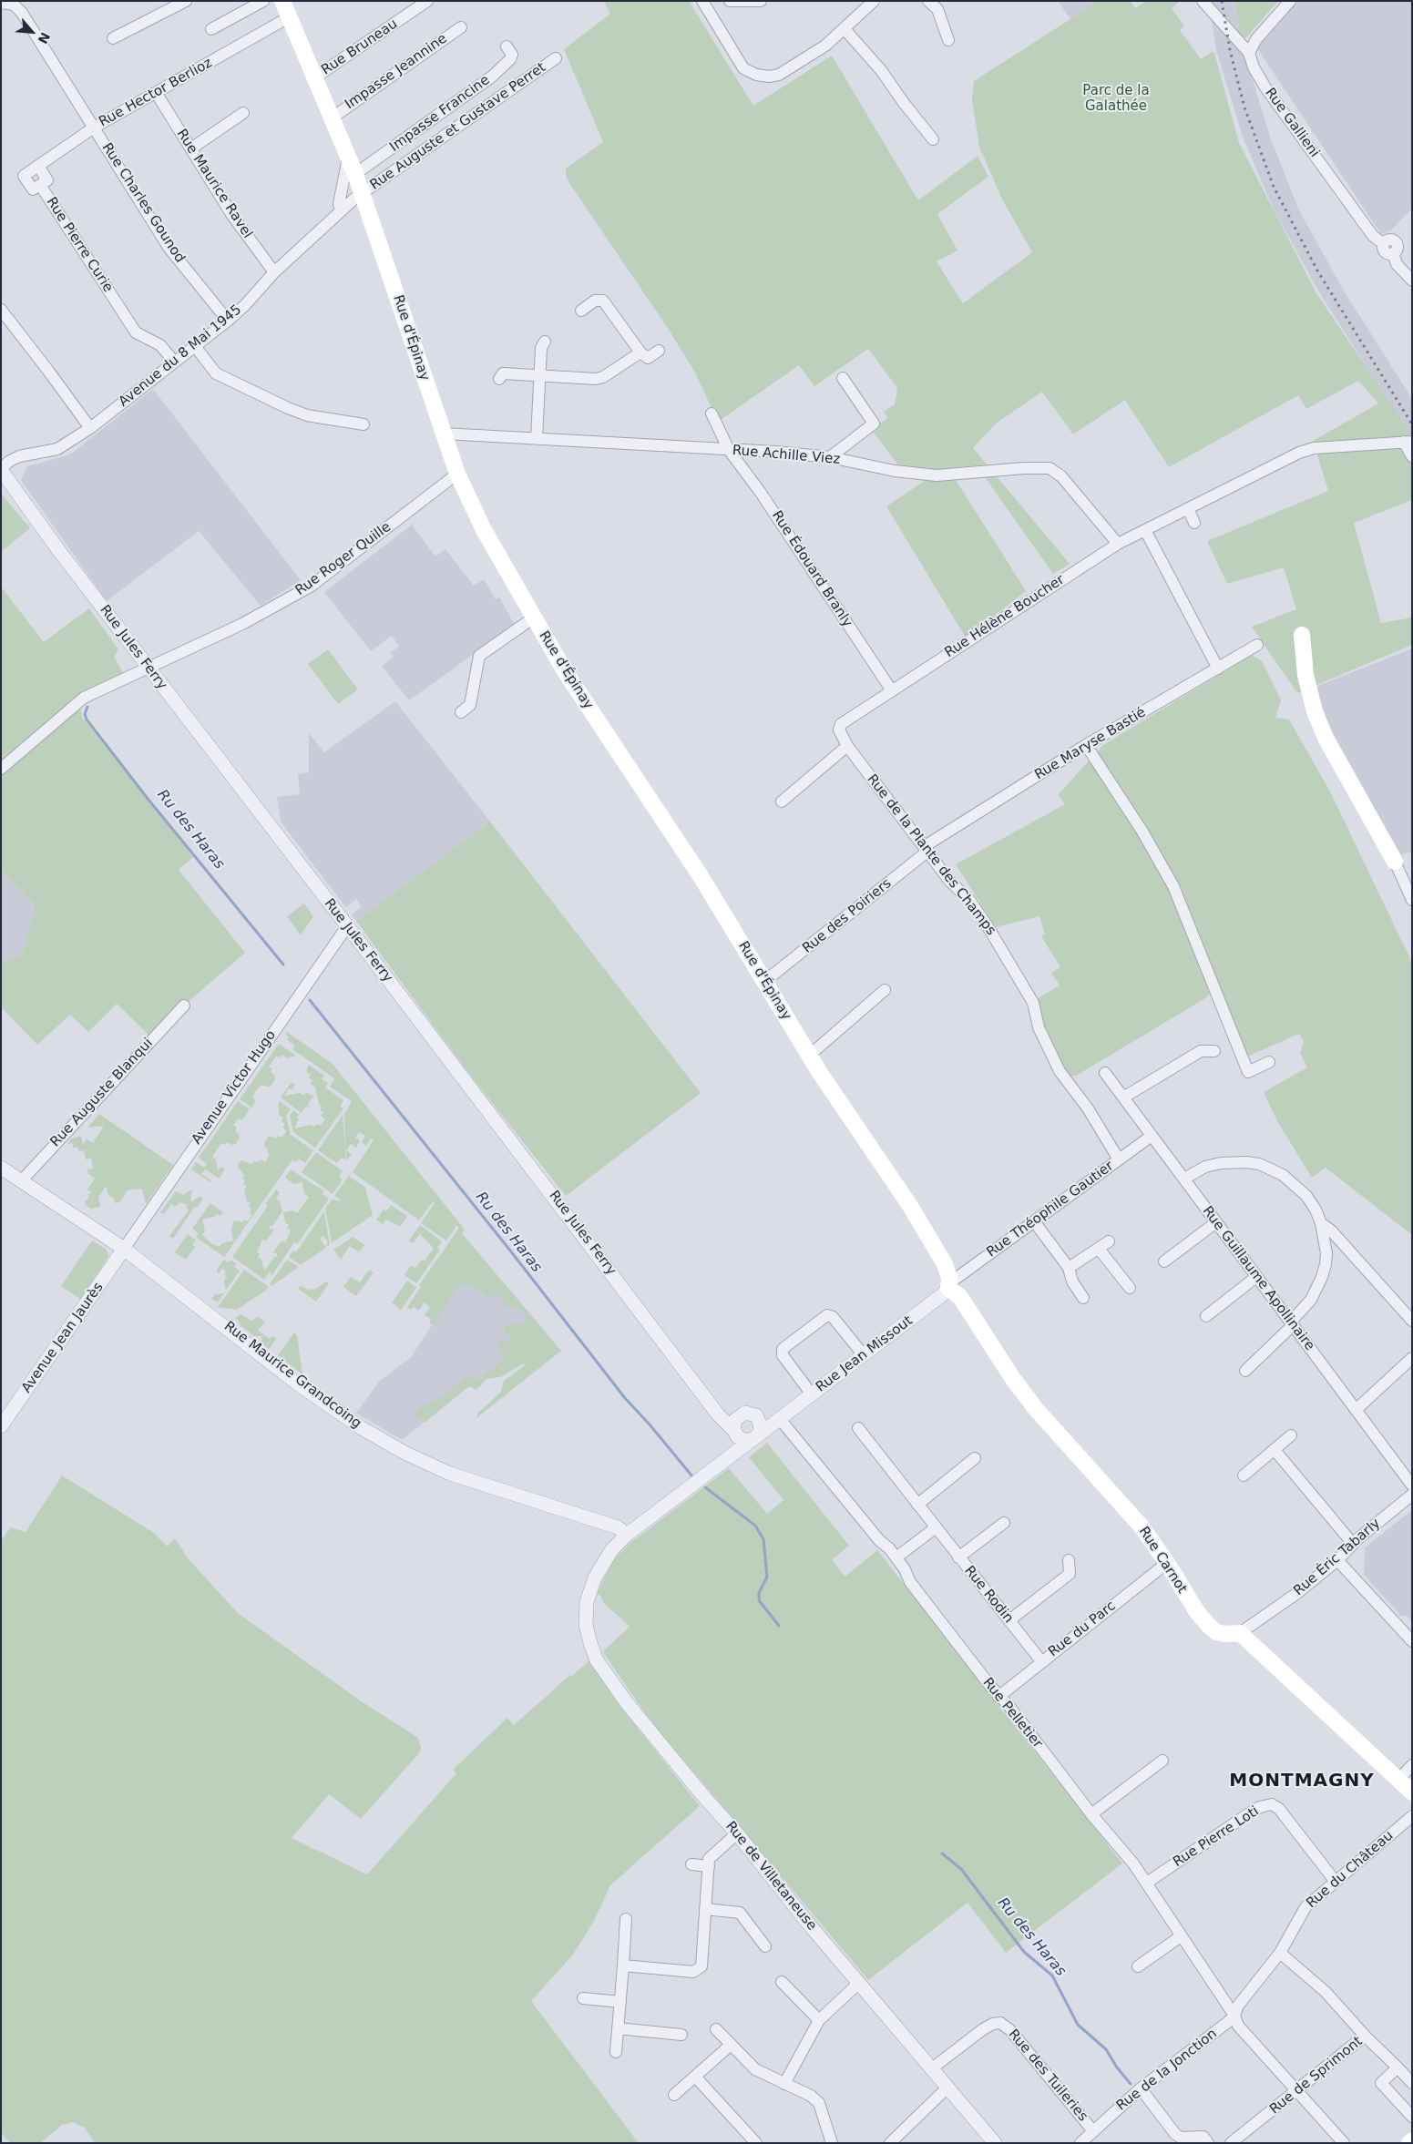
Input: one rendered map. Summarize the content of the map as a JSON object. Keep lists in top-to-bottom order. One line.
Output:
{"streets":{"main road":["Rue d'Épinay","Rue Carnot"],"street":["Rue Bruneau","Impasse Jeannine","Rue Hector Berlioz","Impasse Francine","Rue Gallieni","Rue Auguste et Gustave Perret","Rue Maurice Ravel","Rue Charles Gounod","Rue Pierre Curie","Avenue du 8 Mai 1945","Rue Achille Viez","Rue Roger Quille","Rue Édouard Branly","Rue Hélène Boucher","Rue Jules Ferry","Rue Maryse Bastié","Rue de la Plante des Champs","Rue des Poiriers","Avenue Victor Hugo","Rue Auguste Blanqui","Rue Théophile Gautier","Rue Guillaume Apollinaire","Avenue Jean Jaurès","Rue Jean Missout","Rue Maurice Grandcoing","Rue Éric Tabarly","Rue Rodin","Rue du Parc","Rue Pelletier","Rue Pierre Loti","Rue du Château","Rue de Villetaneuse","Rue de la Jonction","Rue des Tuileries","Rue de Sprimont"]},"crossings":[["Rue Bruneau","Rue d'Épinay"],["Impasse Jeannine","Rue d'Épinay"],["Rue Hector Berlioz","Rue Maurice Ravel"],["Rue Hector Berlioz","Rue Charles Gounod"],["Rue Hector Berlioz","Rue Pierre Curie"],["Rue Hector Berlioz","Rue d'Épinay"],["Impasse Francine","Rue d'Épinay"],["Rue Auguste et Gustave Perret","Rue d'Épinay"],["Rue Auguste et Gustave Perret","Avenue du 8 Mai 1945"],["Rue Maurice Ravel","Avenue du 8 Mai 1945"],["Rue Charles Gounod","Rue Pierre Curie"],["Rue Charles Gounod","Avenue du 8 Mai 1945"],["Rue Pierre Curie","Avenue du 8 Mai 1945"],["Rue d'Épinay","Avenue du 8 Mai 1945"],["Rue d'Épinay","Rue Achille Viez"],["Rue d'Épinay","Rue Roger Quille"],["Rue d'Épinay","Rue des Poiriers"],["Rue d'Épinay","Rue Théophile Gautier"],["Rue d'Épinay","Rue Jean Missout"],["Rue d'Épinay","Rue Carnot"],["Avenue du 8 Mai 1945","Rue Jules Ferry"],["Rue Achille Viez","Rue Édouard Branly"],["Rue Achille Viez","Rue Hélène Boucher"],["Rue Roger Quille","Rue Jules Ferry"],["Rue Édouard Branly","Rue Hélène Boucher"],["Rue Édouard Branly","Rue de la Plante des Champs"],["Rue Hélène Boucher","Rue de la Plante des Champs"],["Rue Jules Ferry","Avenue Victor Hugo"],["Rue Jules Ferry","Rue Jean Missout"],["Rue Maryse Bastié","Rue de la Plante des Champs"],["Rue Maryse Bastié","Rue des Poiriers"],["Rue de la Plante des Champs","Rue des Poiriers"],["Rue de la Plante des Champs","Rue Théophile Gautier"],["Avenue Victor Hugo","Avenue Jean Jaurès"],["Avenue Victor Hugo","Rue Maurice Grandcoing"],["Rue Auguste Blanqui","Rue Maurice Grandcoing"],["Rue Théophile Gautier","Rue Guillaume Apollinaire"],["Rue Théophile Gautier","Rue Jean Missout"],["Rue Théophile Gautier","Rue Carnot"],["Avenue Jean Jaurès","Rue Maurice Grandcoing"],["Rue Jean Missout","Rue Maurice Grandcoing"],["Rue Jean Missout","Rue Carnot"],["Rue Jean Missout","Rue Pelletier"],["Rue Jean Missout","Rue de Villetaneuse"],["Rue Éric Tabarly","Rue Carnot"],["Rue Carnot","Rue du Parc"],["Rue Rodin","Rue du Parc"],["Rue du Parc","Rue Pelletier"],["Rue Pelletier","Rue Pierre Loti"],["Rue Pelletier","Rue du Château"],["Rue Pelletier","Rue de la Jonction"],["Rue Pelletier","Rue de Sprimont"],["Rue Pierre Loti","Rue du Château"],["Rue du Château","Rue de la Jonction"],["Rue de Villetaneuse","Rue des Tuileries"],["Rue de la Jonction","Rue des Tuileries"]],"districts":["MONTMAGNY"],"water":["Ru des Haras"],"parks":["Parc de la Galathée"],"north":"bottom right"}
